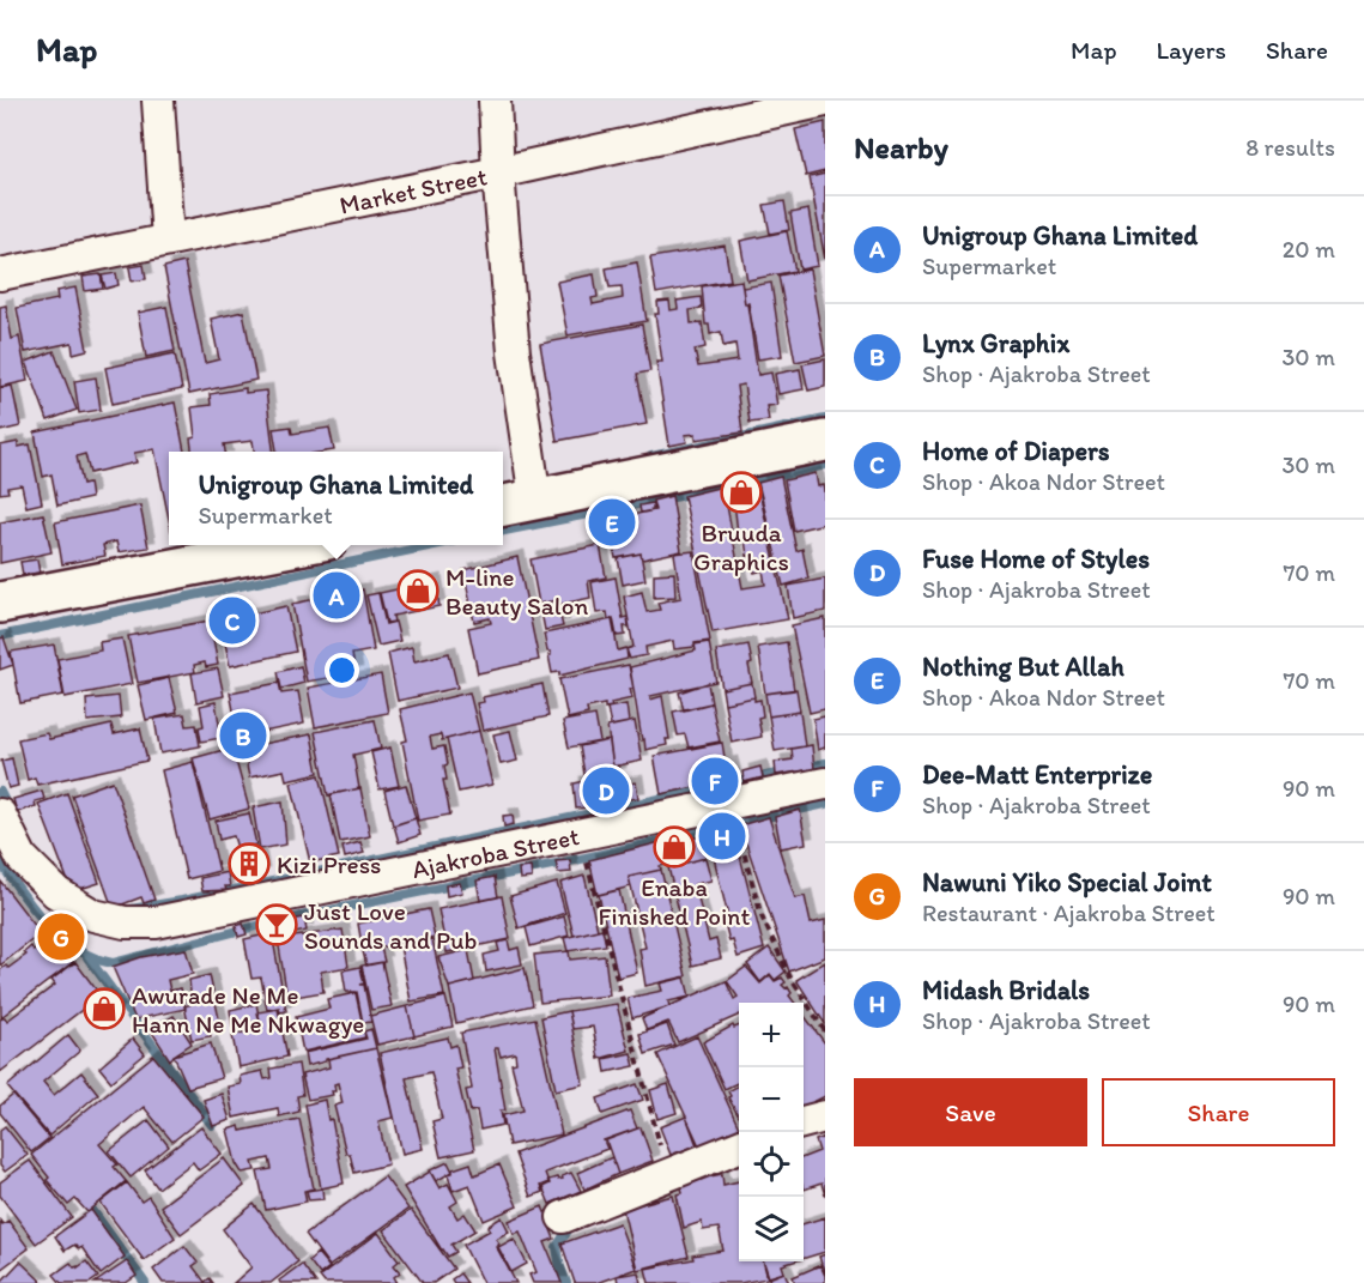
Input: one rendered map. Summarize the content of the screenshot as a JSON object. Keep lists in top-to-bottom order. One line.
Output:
{"streets":{"street":["Market Street","Ajakroba Street"]},"places":{"shop":["Bruuda Graphics","M-line Beauty Salon","Enaba Finished Point","Awurade Ne Me Hann Ne Me Nkwagye"],"building":["Kizi Press"],"bar":["Just Love Sounds and Pub"]},"page":{"header":"Map","nav":["Map","Layers","Share"],"heading":["Nearby","8 results"],"list":[{"mark":"A","name":"Unigroup Ghana Limited","note":"Supermarket","value":"20 m"},{"mark":"B","name":"Lynx Graphix","note":"Shop · Ajakroba Street","value":"30 m"},{"mark":"C","name":"Home of Diapers","note":"Shop · Akoa Ndor Street","value":"30 m"},{"mark":"D","name":"Fuse Home of Styles","note":"Shop · Ajakroba Street","value":"70 m"},{"mark":"E","name":"Nothing But Allah","note":"Shop · Akoa Ndor Street","value":"70 m"},{"mark":"F","name":"Dee-Matt Enterprize","note":"Shop · Ajakroba Street","value":"90 m"},{"mark":"G","name":"Nawuni Yiko Special Joint","note":"Restaurant · Ajakroba Street","value":"90 m"},{"mark":"H","name":"Midash Bridals","note":"Shop · Ajakroba Street","value":"90 m"}],"popup":["Unigroup Ghana Limited","Supermarket"],"pins":["E","A","C","B","F","D","H","G"],"map_buttons":["+","−"],"buttons":["Save","Share"]}}
